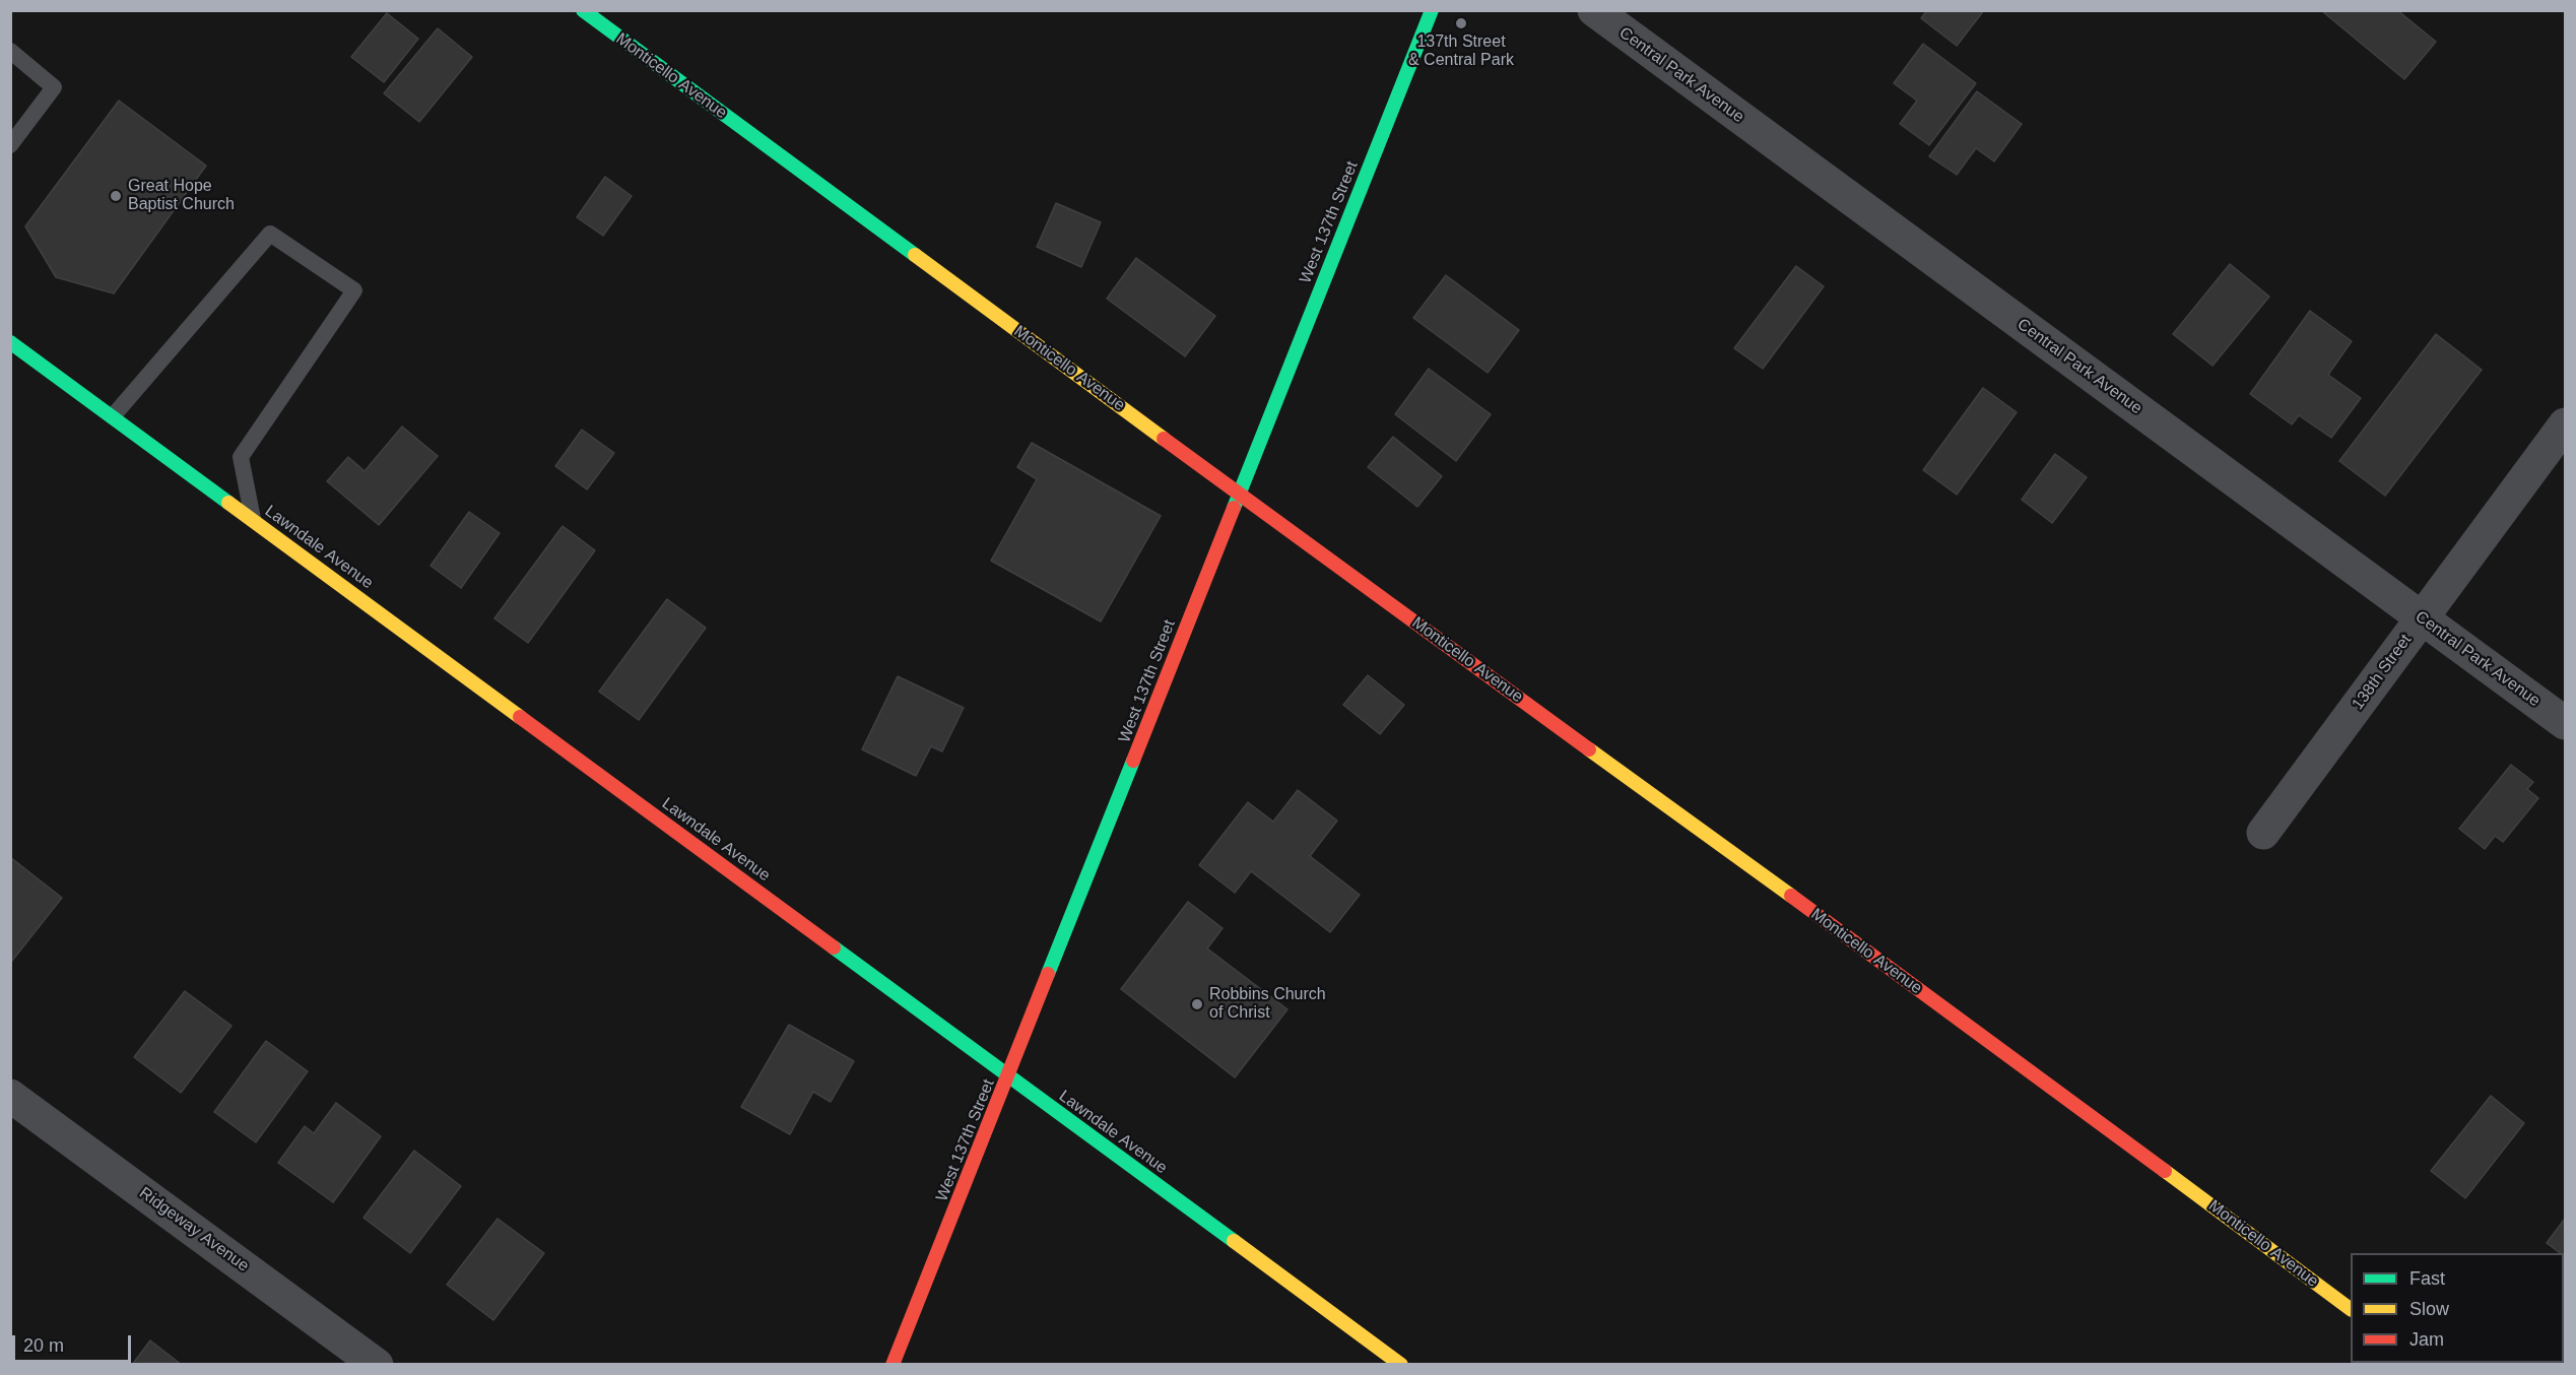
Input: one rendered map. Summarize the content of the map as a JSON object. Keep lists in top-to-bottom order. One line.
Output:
{"streets":{"street":["Central Park Avenue","Monticello Avenue","West 137th Street","Lawndale Avenue","138th Street","Ridgeway Avenue"]},"crossings":[["Central Park Avenue","138th Street"],["Monticello Avenue","West 137th Street"],["West 137th Street","Lawndale Avenue"]],"places":["137th Street & Central Park","Great Hope Baptist Church","Robbins Church of Christ"],"legend":["Fast","Slow","Jam"],"scale_bar":"20 m"}
